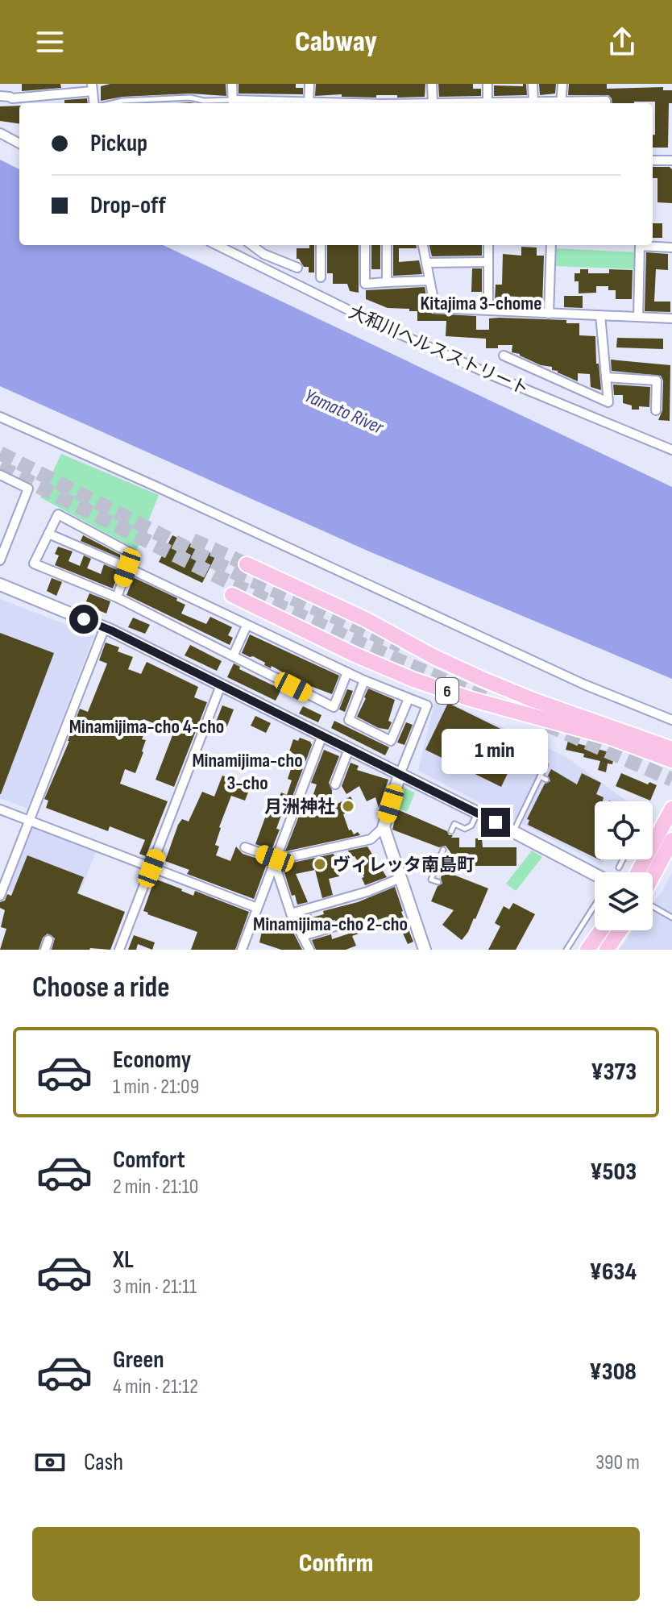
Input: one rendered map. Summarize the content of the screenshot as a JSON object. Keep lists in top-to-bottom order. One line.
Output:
{"streets":{"highway":["6"],"street":["大和川ヘルスストリート"]},"districts":["Kitajima 3-chome","Minamijima-cho 4-cho","Minamijima-cho 3-cho","Minamijima-cho 2-cho"],"water":["Yamato River"],"places":["月洲神社","ヴィレッタ南島町"],"page":{"header":"Cabway","banner":["Pickup","Drop-off"],"bubble":"1 min","heading":"Choose a ride","list":[{"name":"Economy","note":"1 min · 21:09","value":"¥373"},{"name":"Comfort","note":"2 min · 21:10","value":"¥503"},{"name":"XL","note":"3 min · 21:11","value":"¥634"},{"name":"Green","note":"4 min · 21:12","value":"¥308"}],"pay":["Cash","390 m"],"buttons":"Confirm"}}
